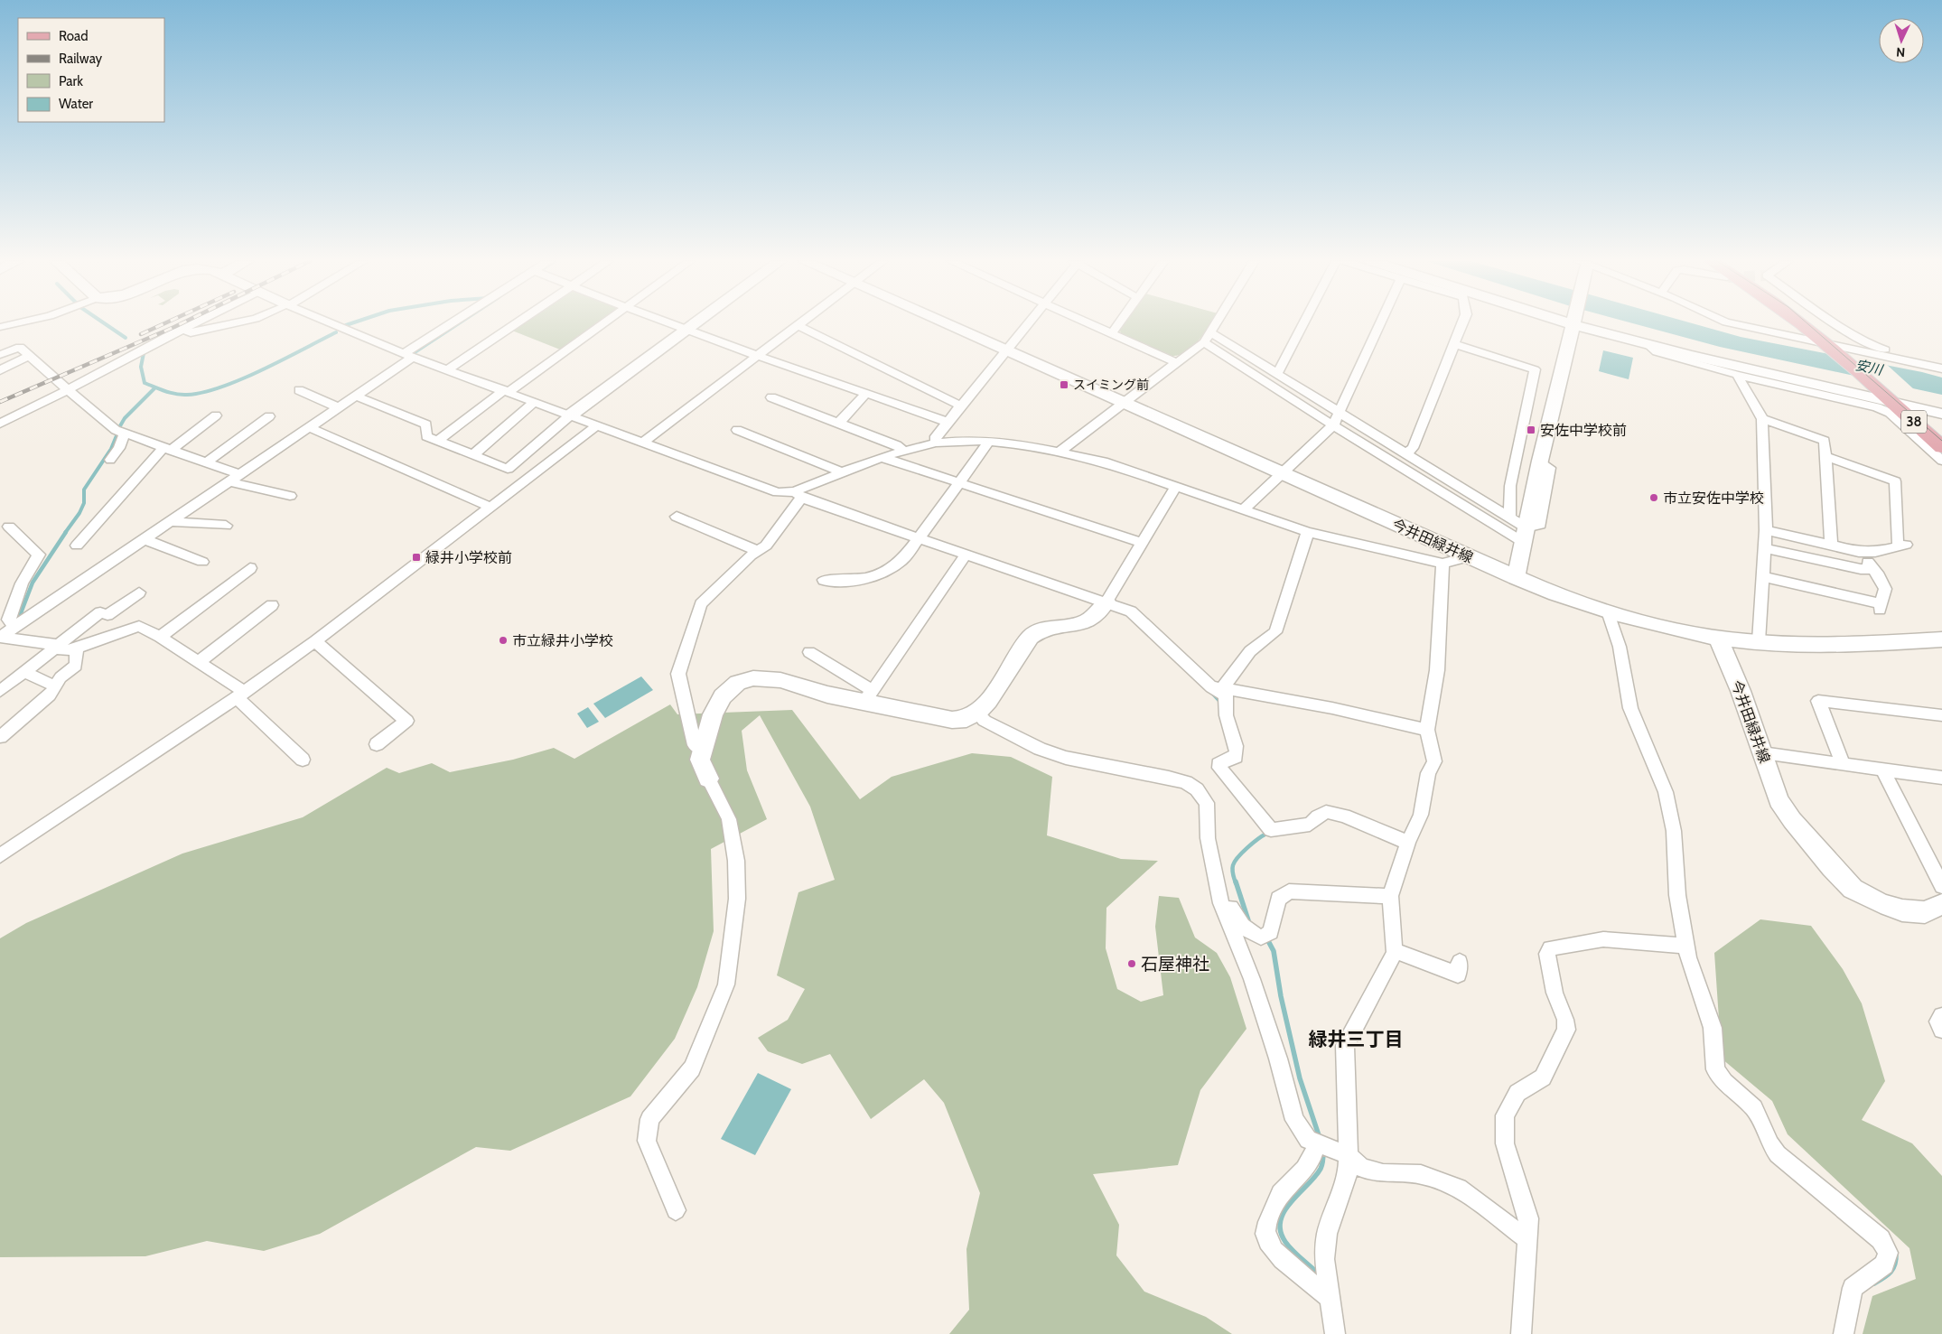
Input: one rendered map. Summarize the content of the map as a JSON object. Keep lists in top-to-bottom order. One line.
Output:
{"streets":{"main road":["38"],"street":["今井田緑井線"]},"districts":["緑井三丁目"],"water":["安川"],"places":{"transit":["スイミング前","安佐中学校前","緑井小学校前"],"other":["市立安佐中学校","市立緑井小学校","石屋神社"]},"legend":["Road","Railway","Park","Water"],"north":"bottom"}
